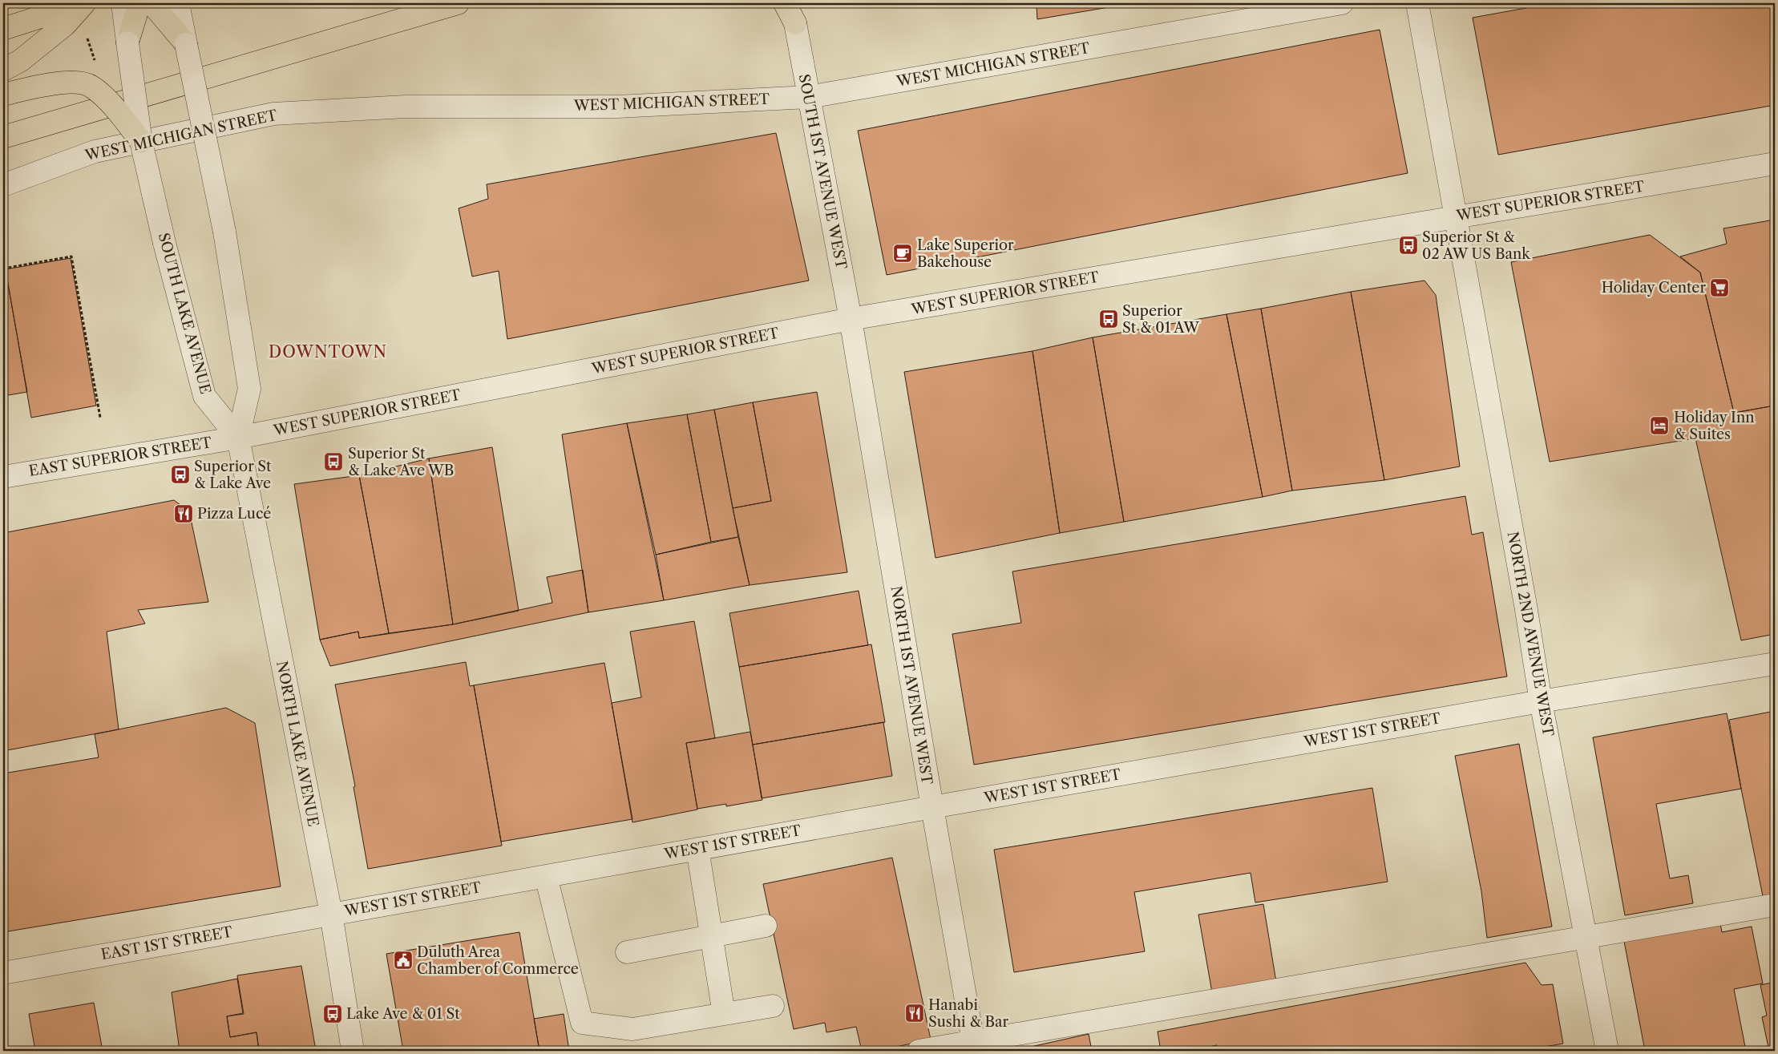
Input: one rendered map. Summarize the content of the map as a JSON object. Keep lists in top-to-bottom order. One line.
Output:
{"streets":{"street":["WEST MICHIGAN STREET","SOUTH 1ST AVENUE WEST","WEST SUPERIOR STREET","SOUTH LAKE AVENUE","EAST SUPERIOR STREET","NORTH 2ND AVENUE WEST","NORTH 1ST AVENUE WEST","WEST 1ST STREET","NORTH LAKE AVENUE","EAST 1ST STREET"]},"crossings":[["WEST MICHIGAN STREET","SOUTH 1ST AVENUE WEST"],["SOUTH 1ST AVENUE WEST","WEST SUPERIOR STREET"],["SOUTH 1ST AVENUE WEST","NORTH 1ST AVENUE WEST"],["WEST SUPERIOR STREET","SOUTH LAKE AVENUE"],["WEST SUPERIOR STREET","EAST SUPERIOR STREET"],["WEST SUPERIOR STREET","NORTH 2ND AVENUE WEST"],["WEST SUPERIOR STREET","NORTH 1ST AVENUE WEST"],["WEST SUPERIOR STREET","NORTH LAKE AVENUE"],["SOUTH LAKE AVENUE","EAST SUPERIOR STREET"],["SOUTH LAKE AVENUE","NORTH LAKE AVENUE"],["EAST SUPERIOR STREET","NORTH LAKE AVENUE"],["NORTH 2ND AVENUE WEST","WEST 1ST STREET"],["NORTH 1ST AVENUE WEST","WEST 1ST STREET"],["WEST 1ST STREET","NORTH LAKE AVENUE"],["WEST 1ST STREET","EAST 1ST STREET"],["NORTH LAKE AVENUE","EAST 1ST STREET"]],"districts":["DOWNTOWN"],"places":{"bus stop":["Superior St & 02 AW US Bank","Superior St & 01 AW","Superior St & Lake Ave WB","Superior St & Lake Ave","Lake Ave & 01 St"],"cafe":["Lake Superior Bakehouse"],"supermarket":["Holiday Center"],"hotel":["Holiday Inn & Suites"],"restaurant":["Pizza Lucé","Hanabi Sushi & Bar"],"public building":["Duluth Area Chamber of Commerce"]}}
